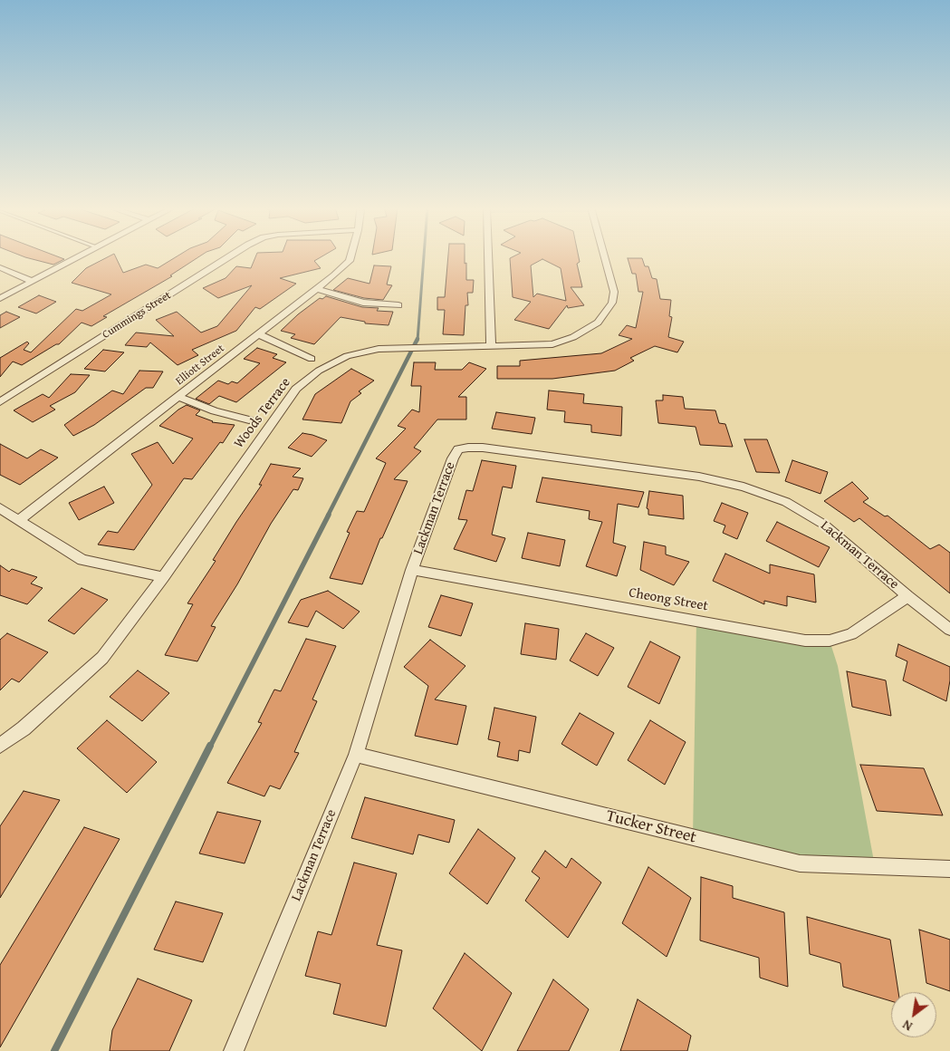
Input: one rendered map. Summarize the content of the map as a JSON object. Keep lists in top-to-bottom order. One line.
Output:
{"streets":{"street":["Cummings Street","Elliott Street","Woods Terrace","Lackman Terrace","Cheong Street","Tucker Street"]},"crossings":[["Lackman Terrace","Cheong Street"],["Lackman Terrace","Tucker Street"]],"north":"bottom left"}
